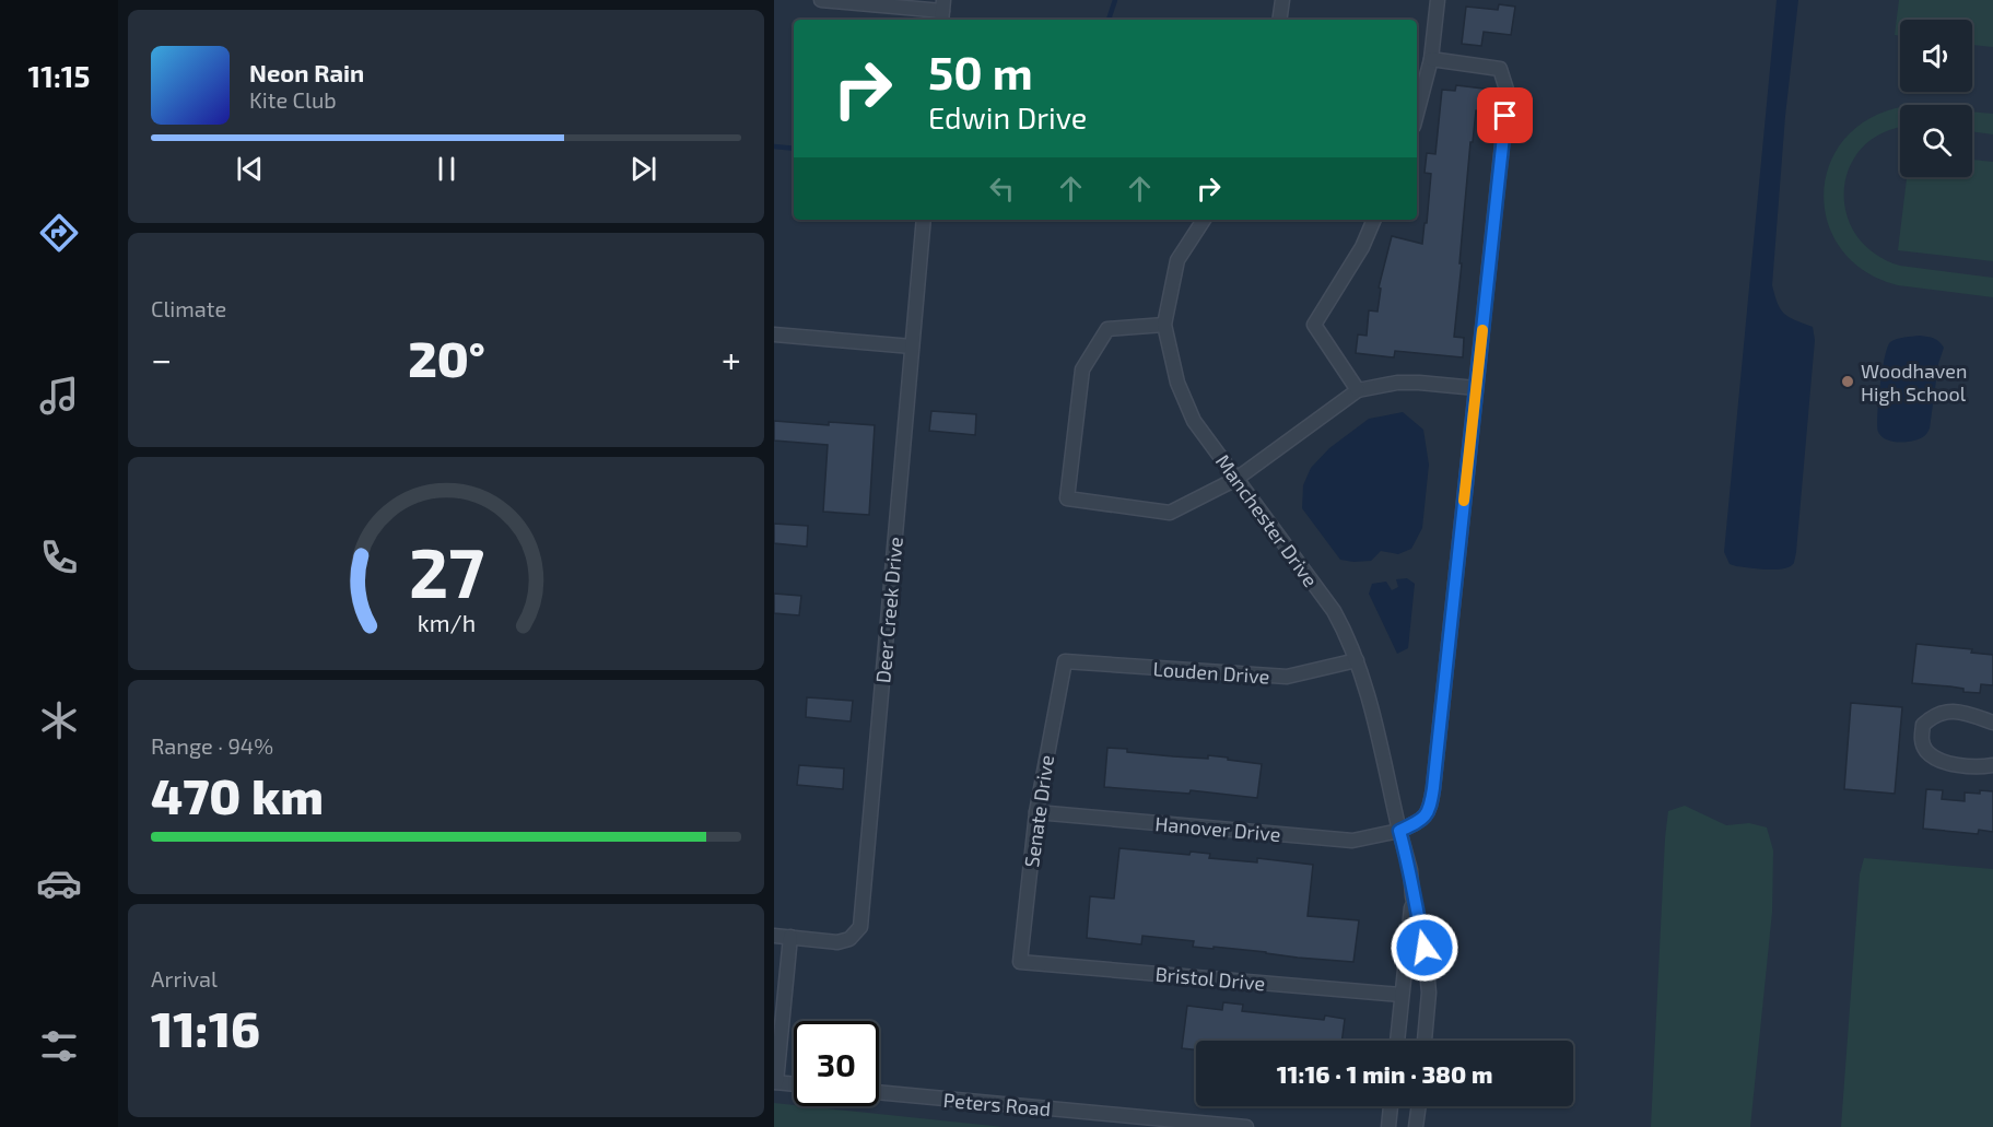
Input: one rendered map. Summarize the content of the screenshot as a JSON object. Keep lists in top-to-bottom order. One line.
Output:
{"streets":{"street":["Manchester Drive","Deer Creek Drive","Louden Drive","Senate Drive","Hanover Drive","Bristol Drive","Peters Road"]},"crossings":[["Manchester Drive","Louden Drive"],["Manchester Drive","Hanover Drive"],["Louden Drive","Senate Drive"],["Senate Drive","Hanover Drive"],["Senate Drive","Bristol Drive"]],"places":["Woodhaven High School"],"page":{"tabs":"11:15","turn":["50 m","Edwin Drive"],"song":["Neon Rain","Kite Club"],"tile":["Climate",["Range · 94%","470 km"],["Arrival","11:16"]],"heat":["−","20°","+"],"limit":"30","trip":"11:16 · 1 min · 380 m","gauge":["27","km/h"]}}
